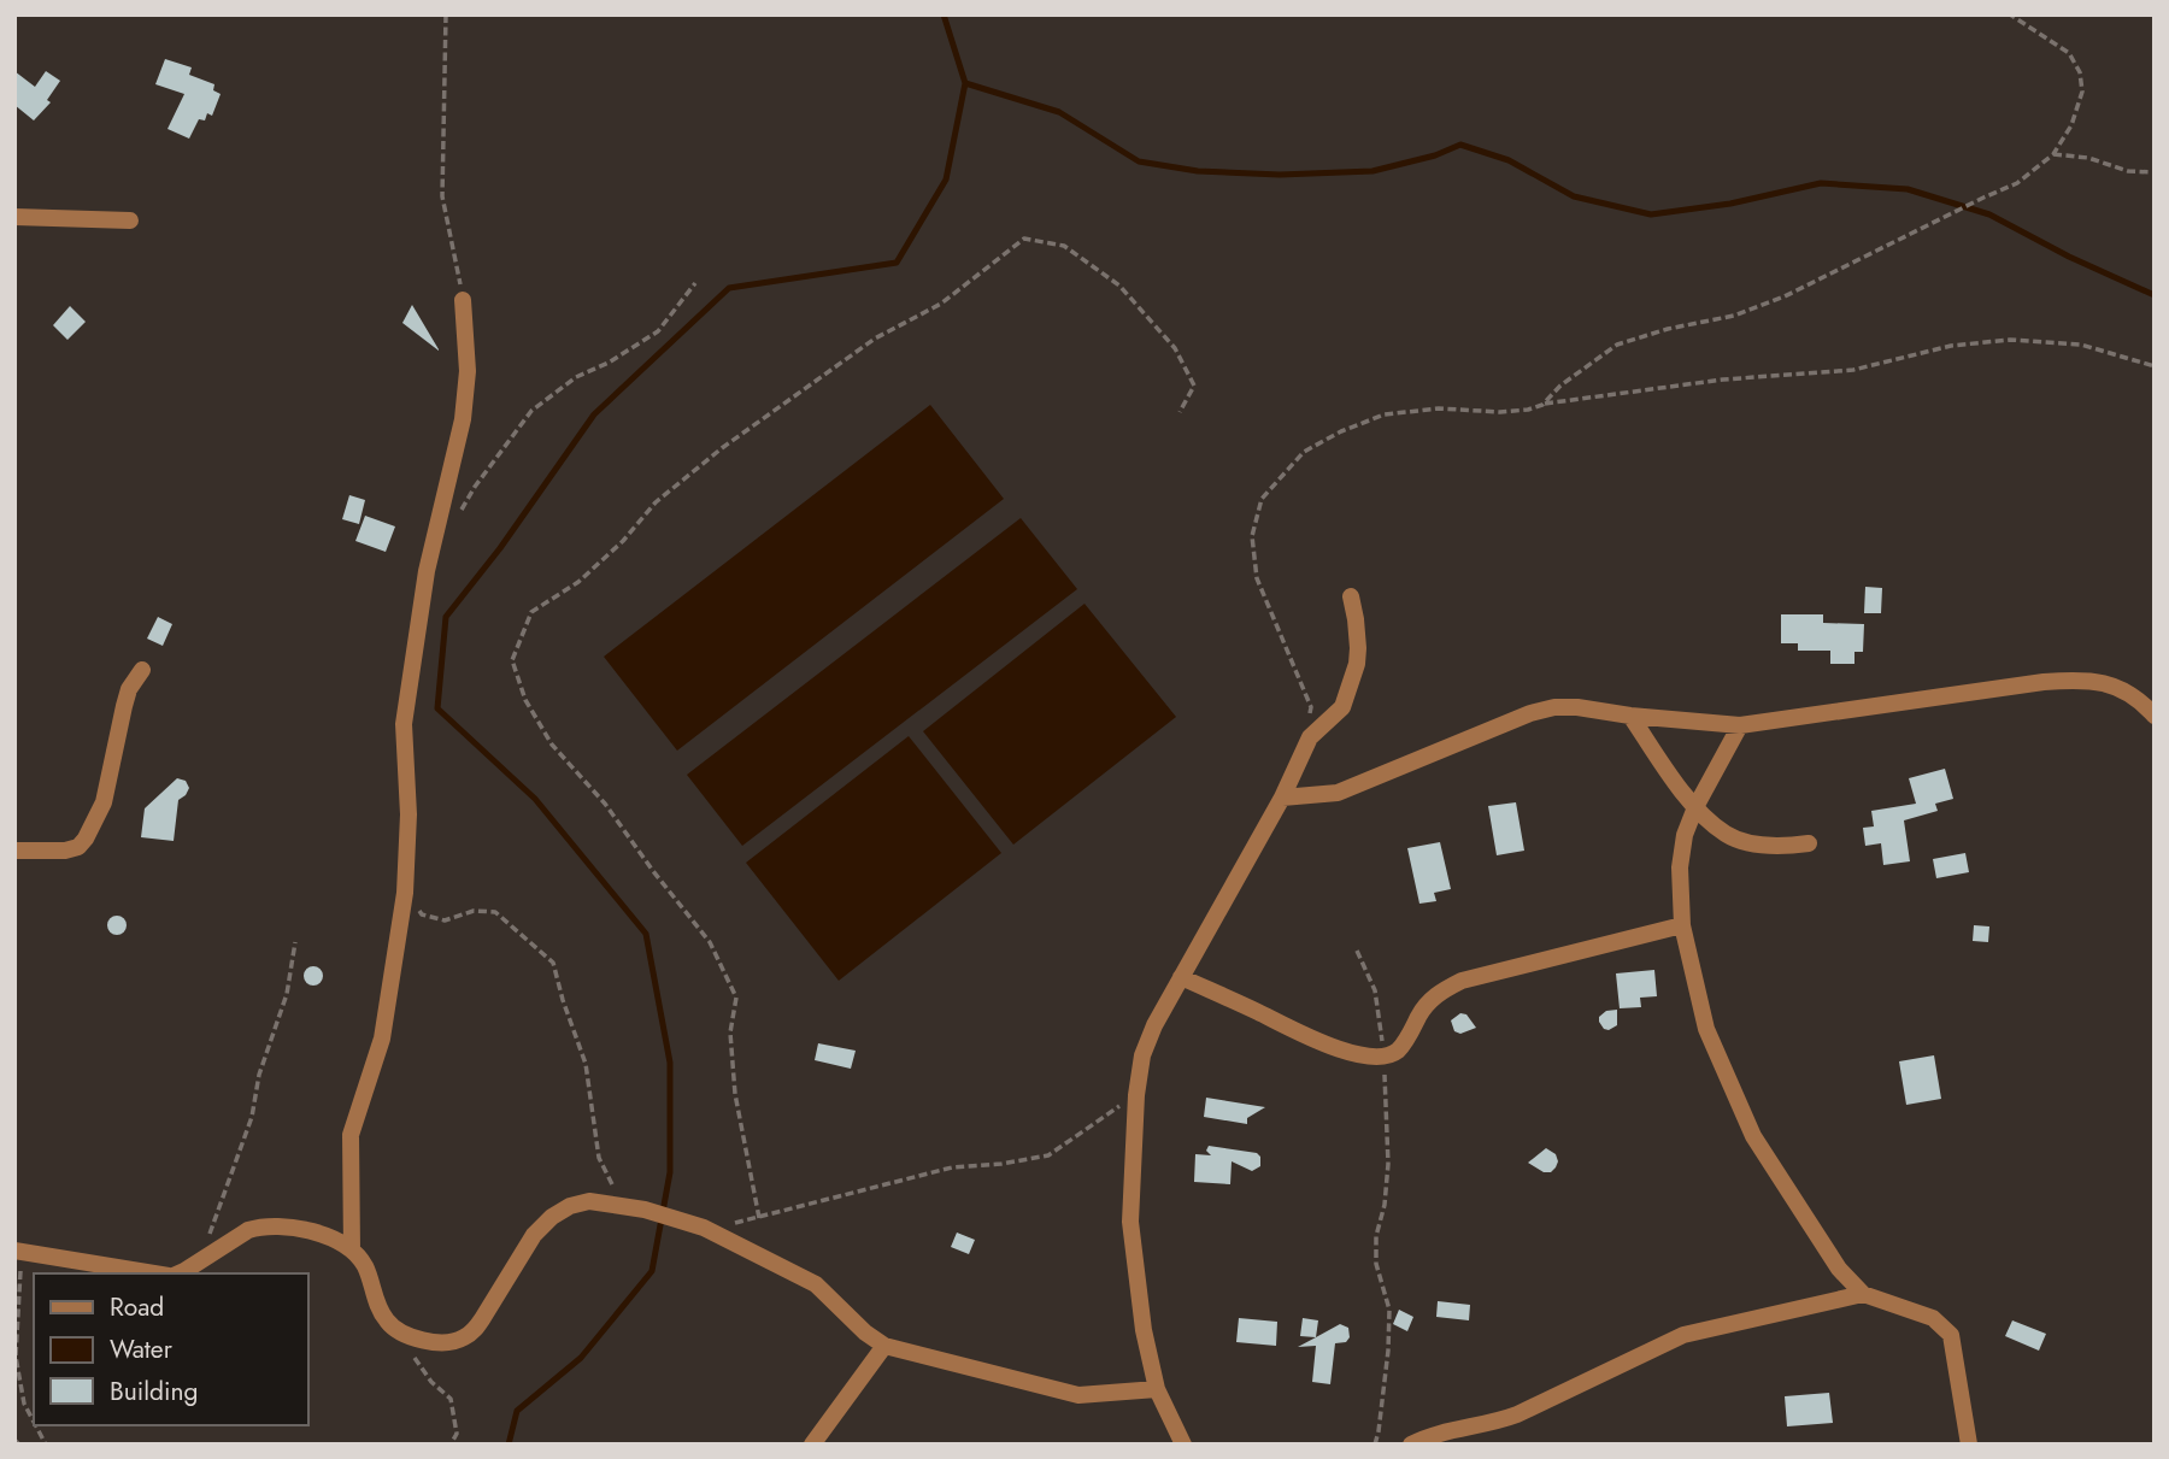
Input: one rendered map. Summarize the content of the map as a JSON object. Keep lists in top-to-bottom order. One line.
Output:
{"legend":["Road","Water","Building"]}
